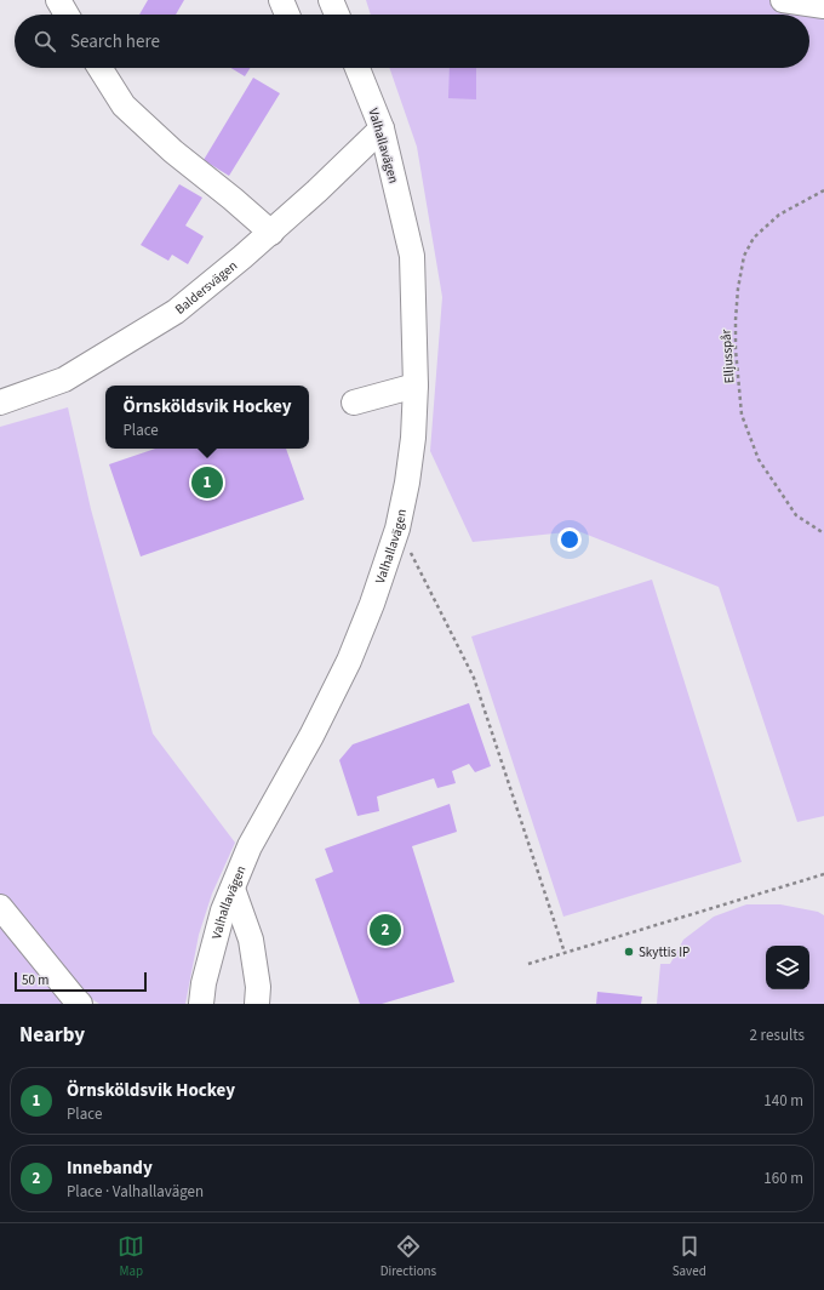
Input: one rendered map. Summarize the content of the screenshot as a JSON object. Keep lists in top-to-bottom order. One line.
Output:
{"streets":{"street":["Valhallavägen","Baldersvägen"],"path":["Elljusspår"]},"crossings":[["Valhallavägen","Baldersvägen"]],"places":["Skyttis IP"],"scale_bar":"50 m","page":{"search":"Search here","popup":["Örnsköldsvik Hockey","Place"],"pins":["1","2"],"scale":"50 m","heading":["Nearby","2 results"],"list":[{"mark":"1","name":"Örnsköldsvik Hockey","note":"Place","value":"140 m"},{"mark":"2","name":"Innebandy","note":"Place · Valhallavägen","value":"160 m"}],"nav":["Map","Directions","Saved"]}}
